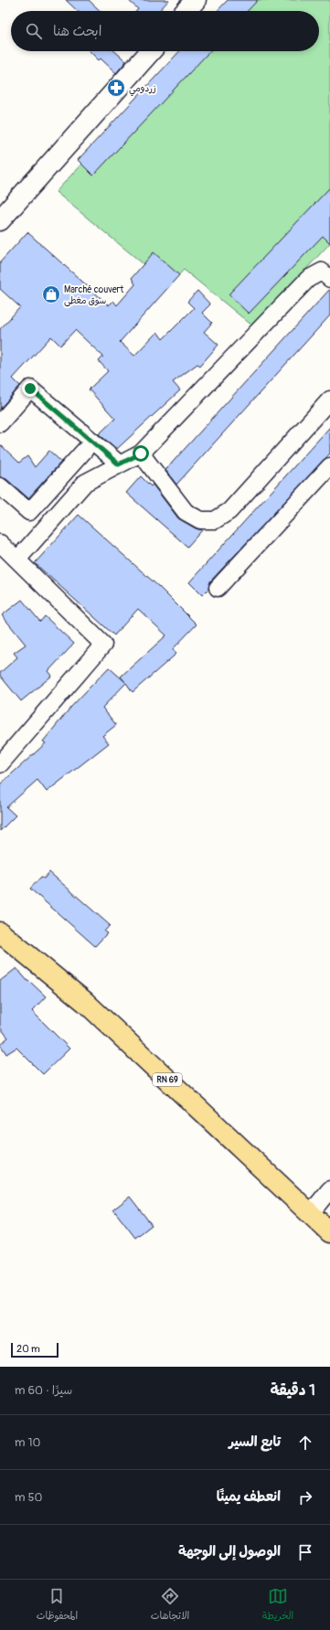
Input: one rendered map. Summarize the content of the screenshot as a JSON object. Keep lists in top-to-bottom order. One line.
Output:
{"streets":{"main road":["RN 69"]},"places":{"pharmacy":["زردومي"],"shop":["Marché couvert سوق مغطى"]},"scale_bar":"20 m","page":{"search":"ابحث هنا","scale":"20 m","heading":["1 دقيقة","سيرًا · 60 m"],"list":[["تابع السير","10 m"],["انعطف يمينًا","50 m"],"الوصول إلى الوجهة"],"nav":["الخريطة","الاتجاهات","المحفوظات"]}}
